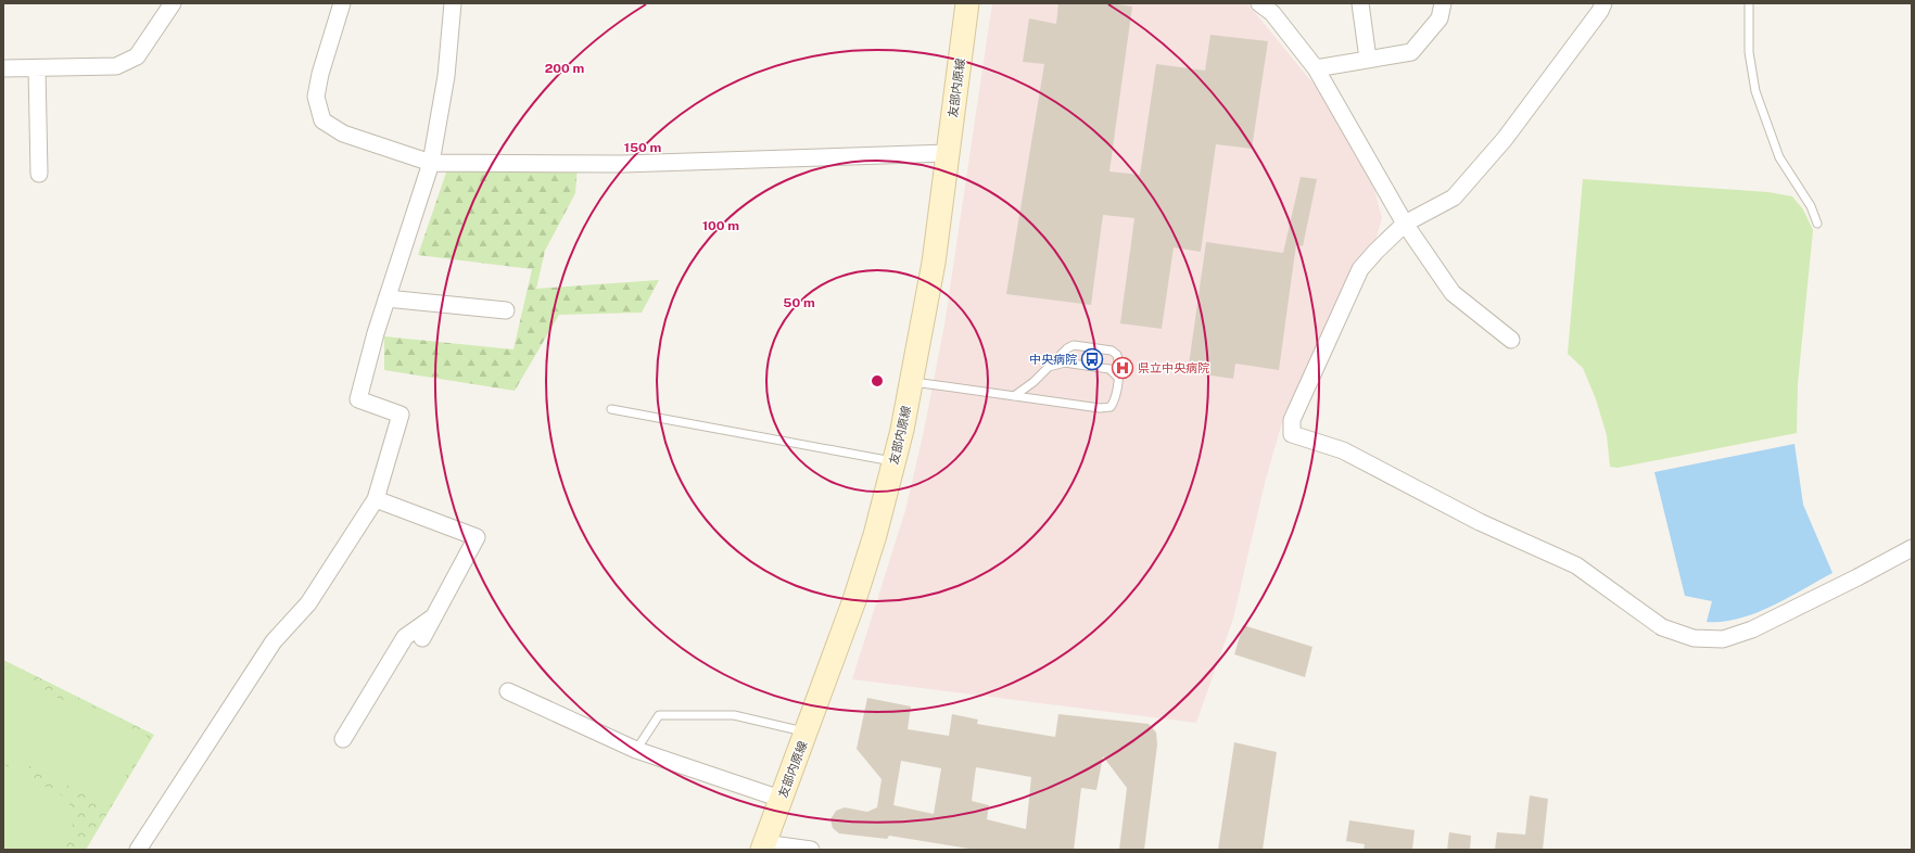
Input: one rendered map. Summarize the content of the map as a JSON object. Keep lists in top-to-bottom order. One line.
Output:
{"streets":{"main road":["友部内原線"]},"places":{"bus stop":["中央病院"],"hospital":["県立中央病院"]},"rings":["200 m","150 m","100 m","50 m"]}
